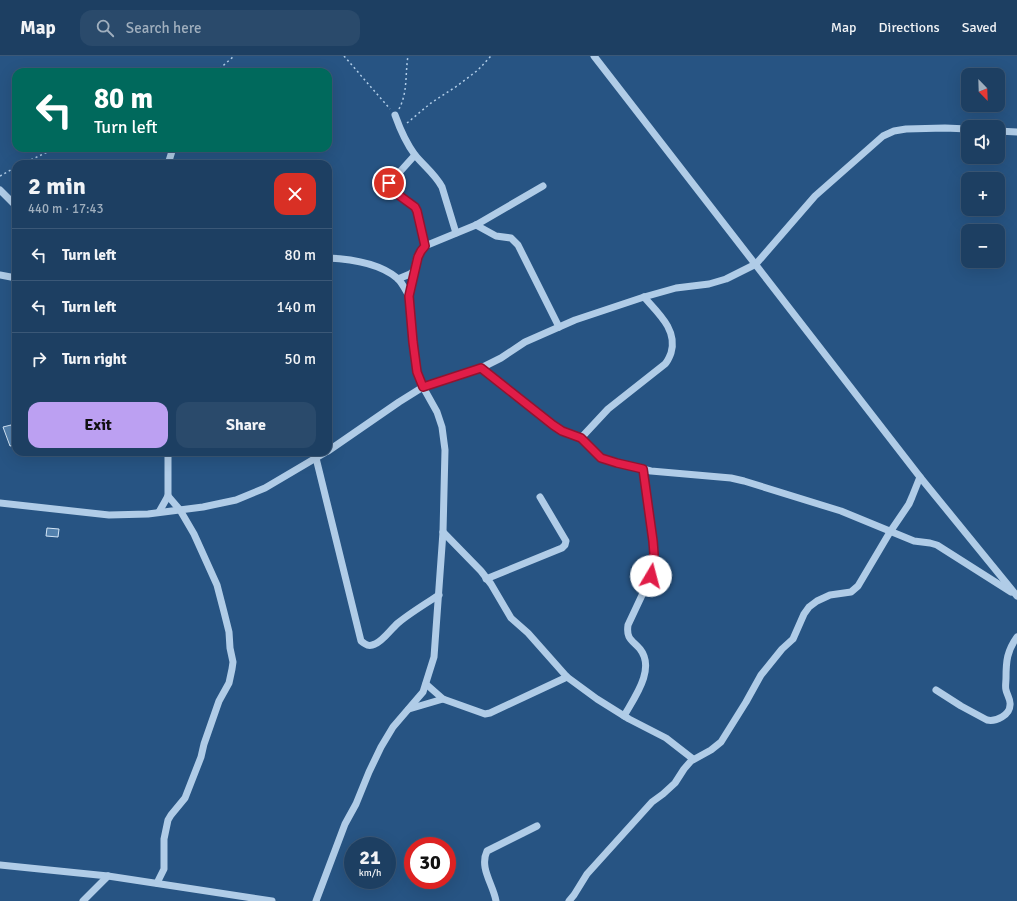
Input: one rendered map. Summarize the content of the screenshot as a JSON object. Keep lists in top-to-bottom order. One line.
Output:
{"north":"bottom right","page":{"header":"Map","search":"Search here","nav":["Map","Directions","Saved"],"map_buttons":["+","−"],"turn":["80 m","Turn left"],"heading":["2 min","440 m · 17:43"],"list":[{"name":"Turn left","value":"80 m"},{"name":"Turn left","value":"140 m"},{"name":"Turn right","value":"50 m"}],"buttons":["Exit","Share"],"speed":"21 km/h","limit":"30"}}
